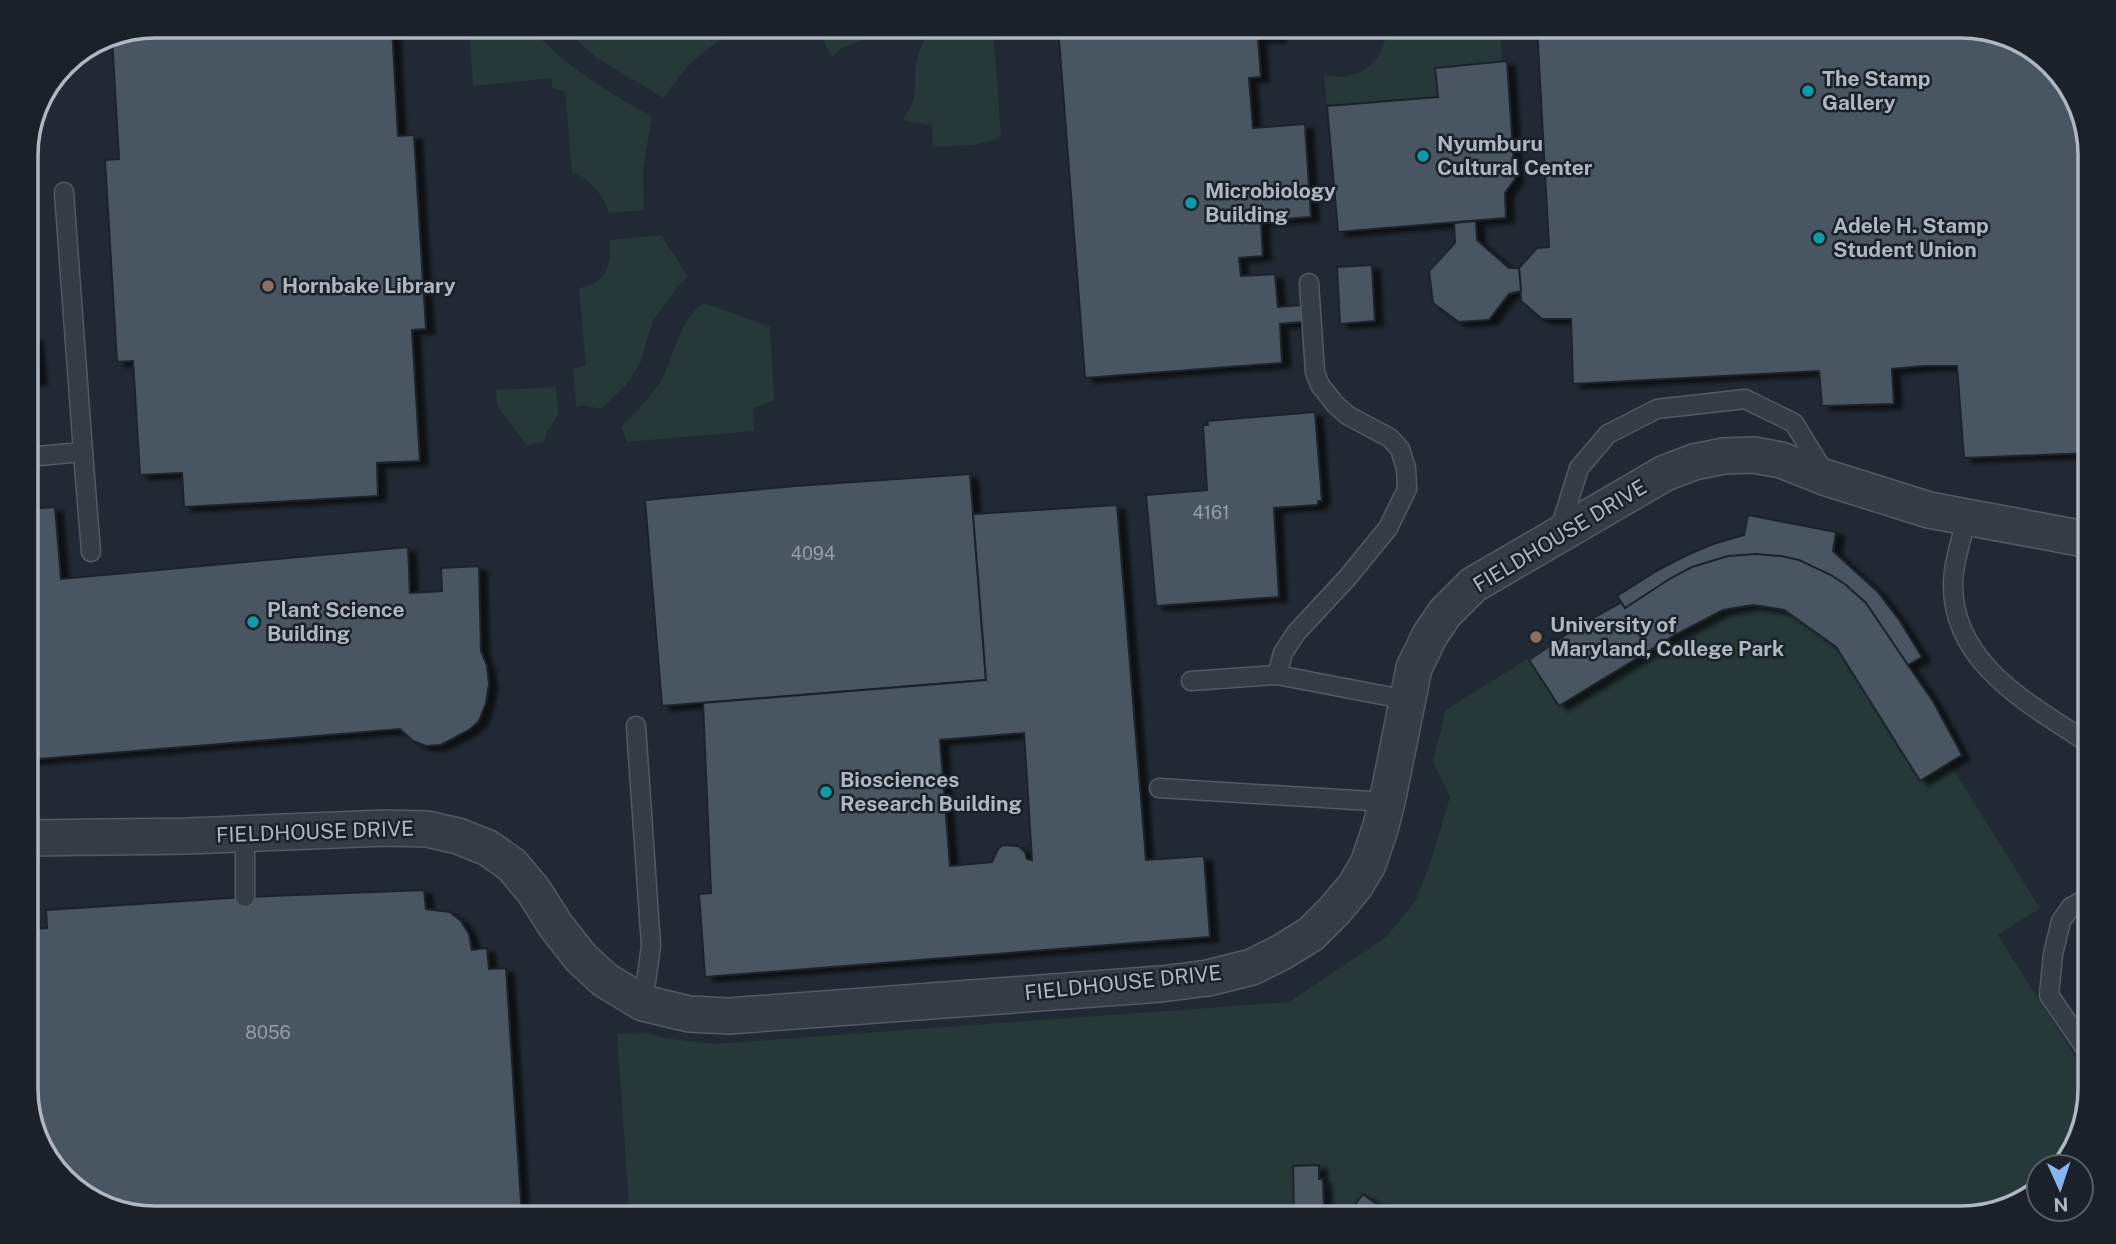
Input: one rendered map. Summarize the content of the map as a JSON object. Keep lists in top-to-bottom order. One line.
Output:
{"streets":{"street":["FIELDHOUSE DRIVE"]},"places":["The Stamp Gallery","Nyumburu Cultural Center","Microbiology Building","Adele H. Stamp Student Union","Hornbake Library","Plant Science Building","University of Maryland, College Park","Biosciences Research Building"],"house_numbers":["4161","4094","8056"],"north":"bottom"}
